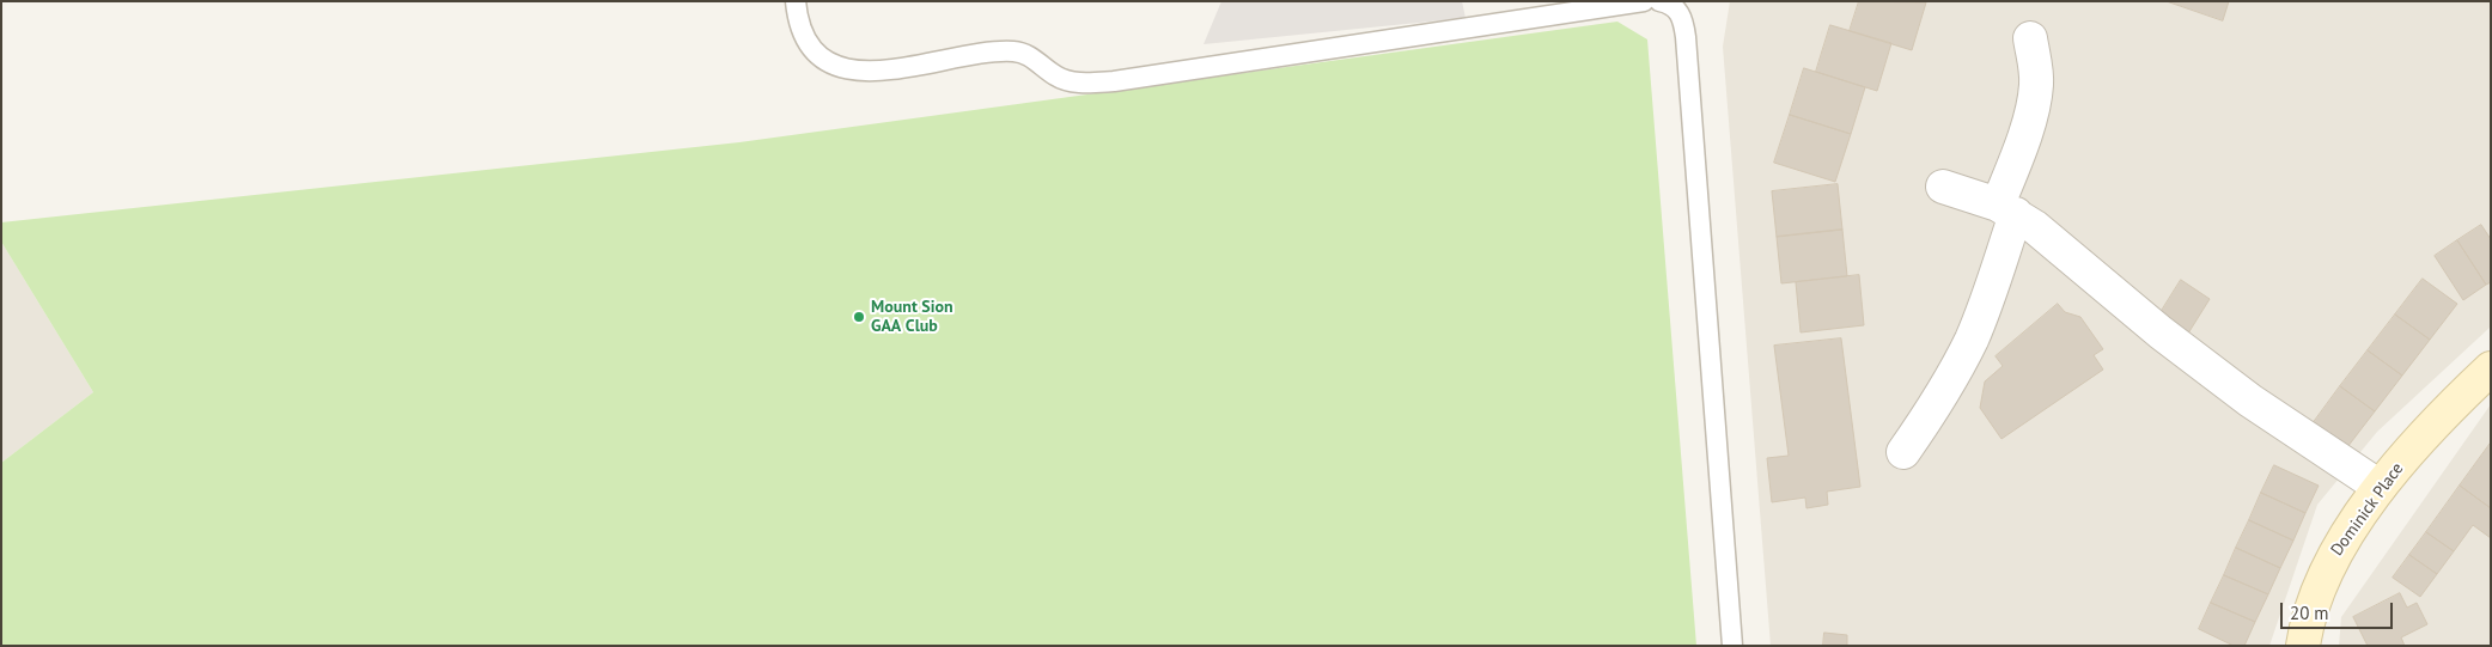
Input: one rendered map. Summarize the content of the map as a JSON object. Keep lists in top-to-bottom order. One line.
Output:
{"streets":{"street":["Dominick Place"]},"places":["Mount Sion GAA Club"],"scale_bar":"20 m"}
